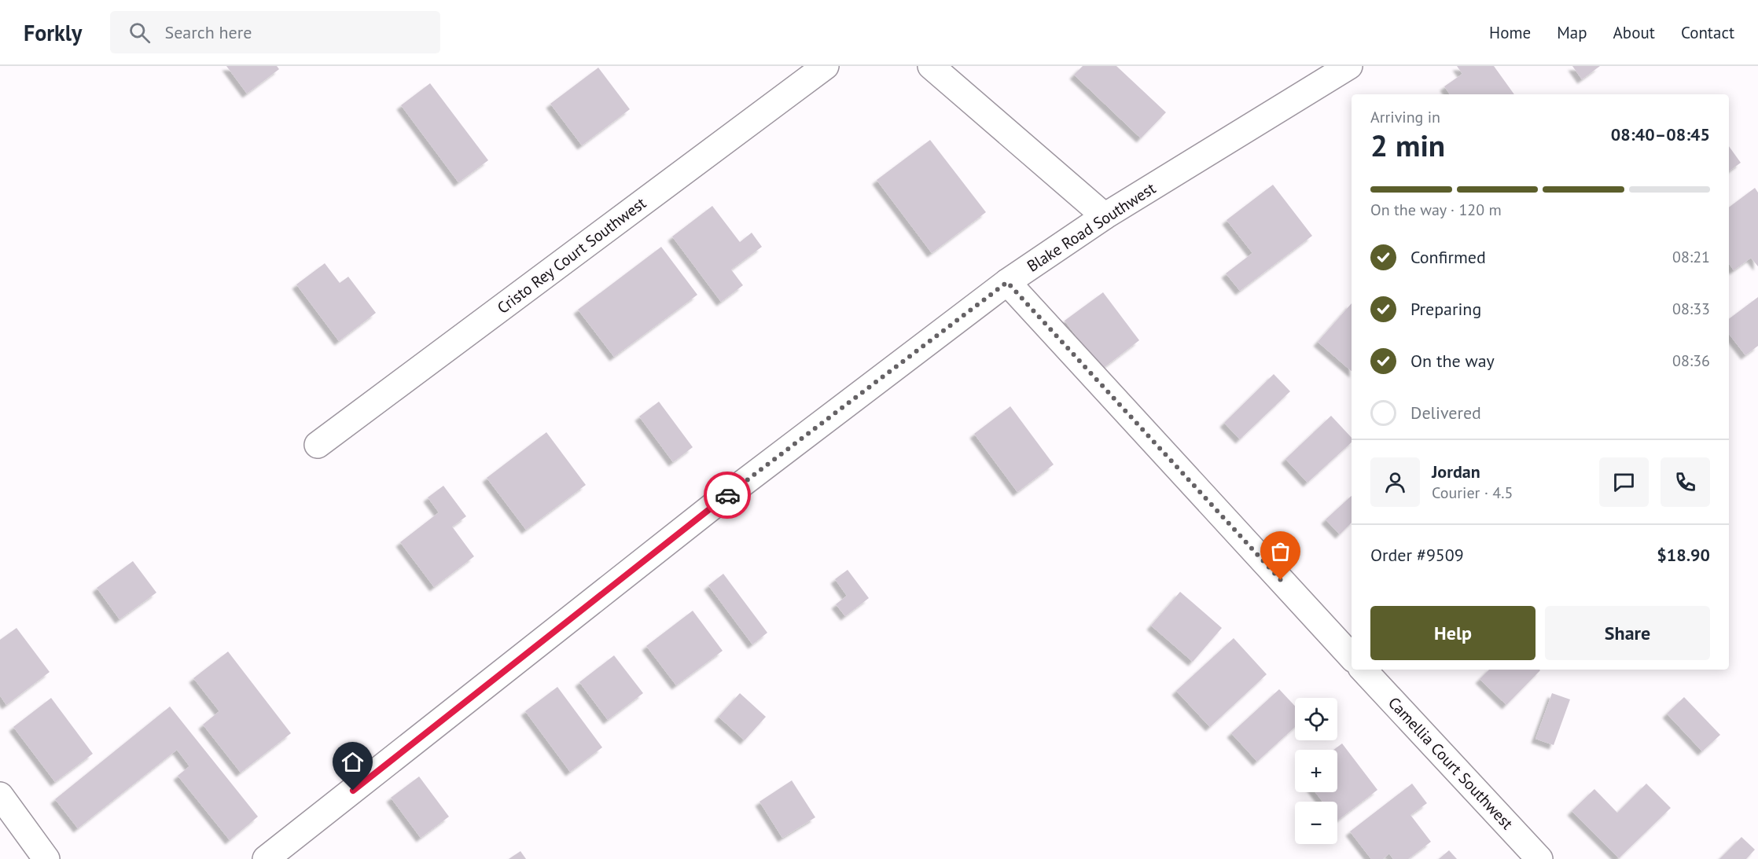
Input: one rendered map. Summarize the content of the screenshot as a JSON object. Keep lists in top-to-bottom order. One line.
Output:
{"streets":{"street":["Blake Road Southwest","Cristo Rey Court Southwest","Camellia Court Southwest"]},"page":{"header":"Forkly","search":"Search here","nav":["Home","Map","About","Contact"],"heading":["2 min","Arriving in","08:40–08:45"],"panel":["Jordan","Courier · 4.5","Order #9509","$18.90"],"bar":"On the way · 120 m","list":[["Confirmed","08:21"],["Preparing","08:33"],["On the way","08:36"],"Delivered"],"buttons":["Help","Share"],"map_buttons":["+","−"]}}
